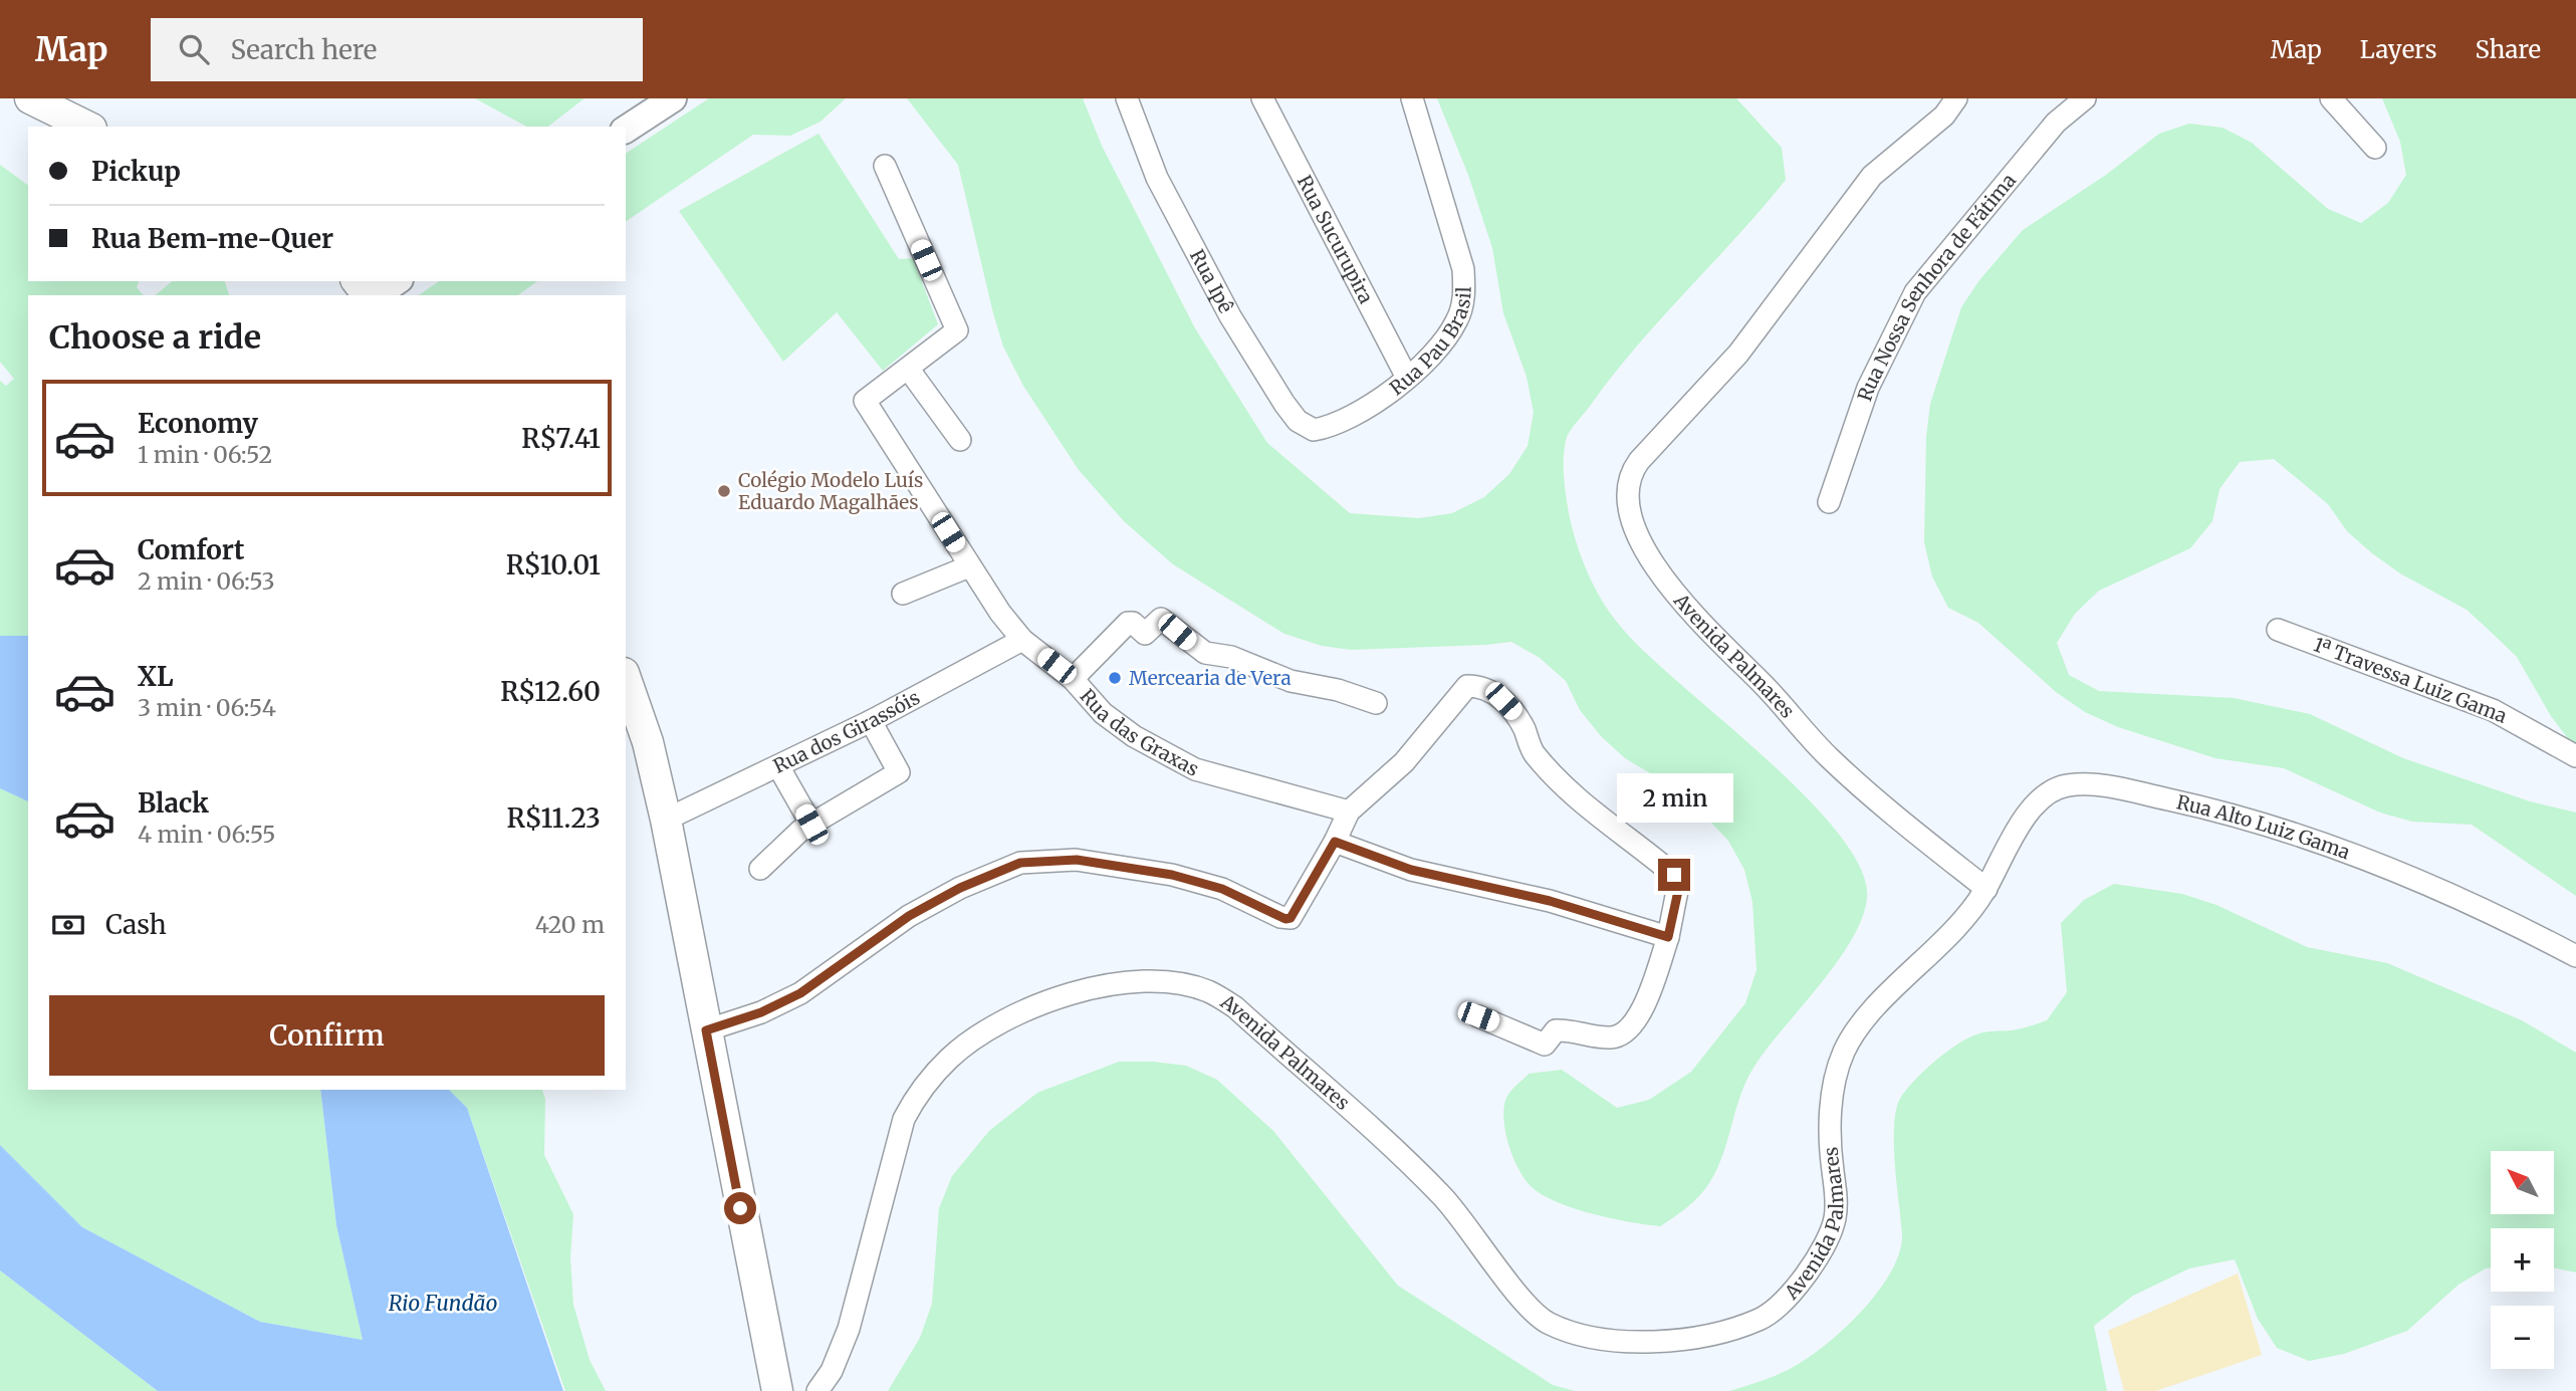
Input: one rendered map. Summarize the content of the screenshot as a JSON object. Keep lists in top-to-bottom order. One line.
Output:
{"streets":{"street":["Rua Sucurupira","Rua Ipê","Rua Nossa Senhora de Fátima","Rua Pau Brasil","Avenida Palmares","1ª Travessa Luiz Gama","Rua das Graxas","Rua dos Girassóis","Rua Alto Luiz Gama"]},"crossings":[["Rua Sucurupira","Rua Pau Brasil"],["Rua Ipê","Rua Pau Brasil"],["Avenida Palmares","Rua Alto Luiz Gama"],["Rua das Graxas","Rua dos Girassóis"]],"water":["Rio Fundão"],"places":["Colégio Modelo Luís Eduardo Magalhães","Mercearia de Vera"],"north":"top left","page":{"header":"Map","search":"Search here","nav":["Map","Layers","Share"],"banner":["Pickup","Rua Bem-me-Quer"],"heading":"Choose a ride","list":[{"name":"Economy","note":"1 min · 06:52","value":"R$7.41"},{"name":"Comfort","note":"2 min · 06:53","value":"R$10.01"},{"name":"XL","note":"3 min · 06:54","value":"R$12.60"},{"name":"Black","note":"4 min · 06:55","value":"R$11.23"}],"bubble":"2 min","pay":["Cash","420 m"],"buttons":"Confirm","map_buttons":["+","−"]}}
